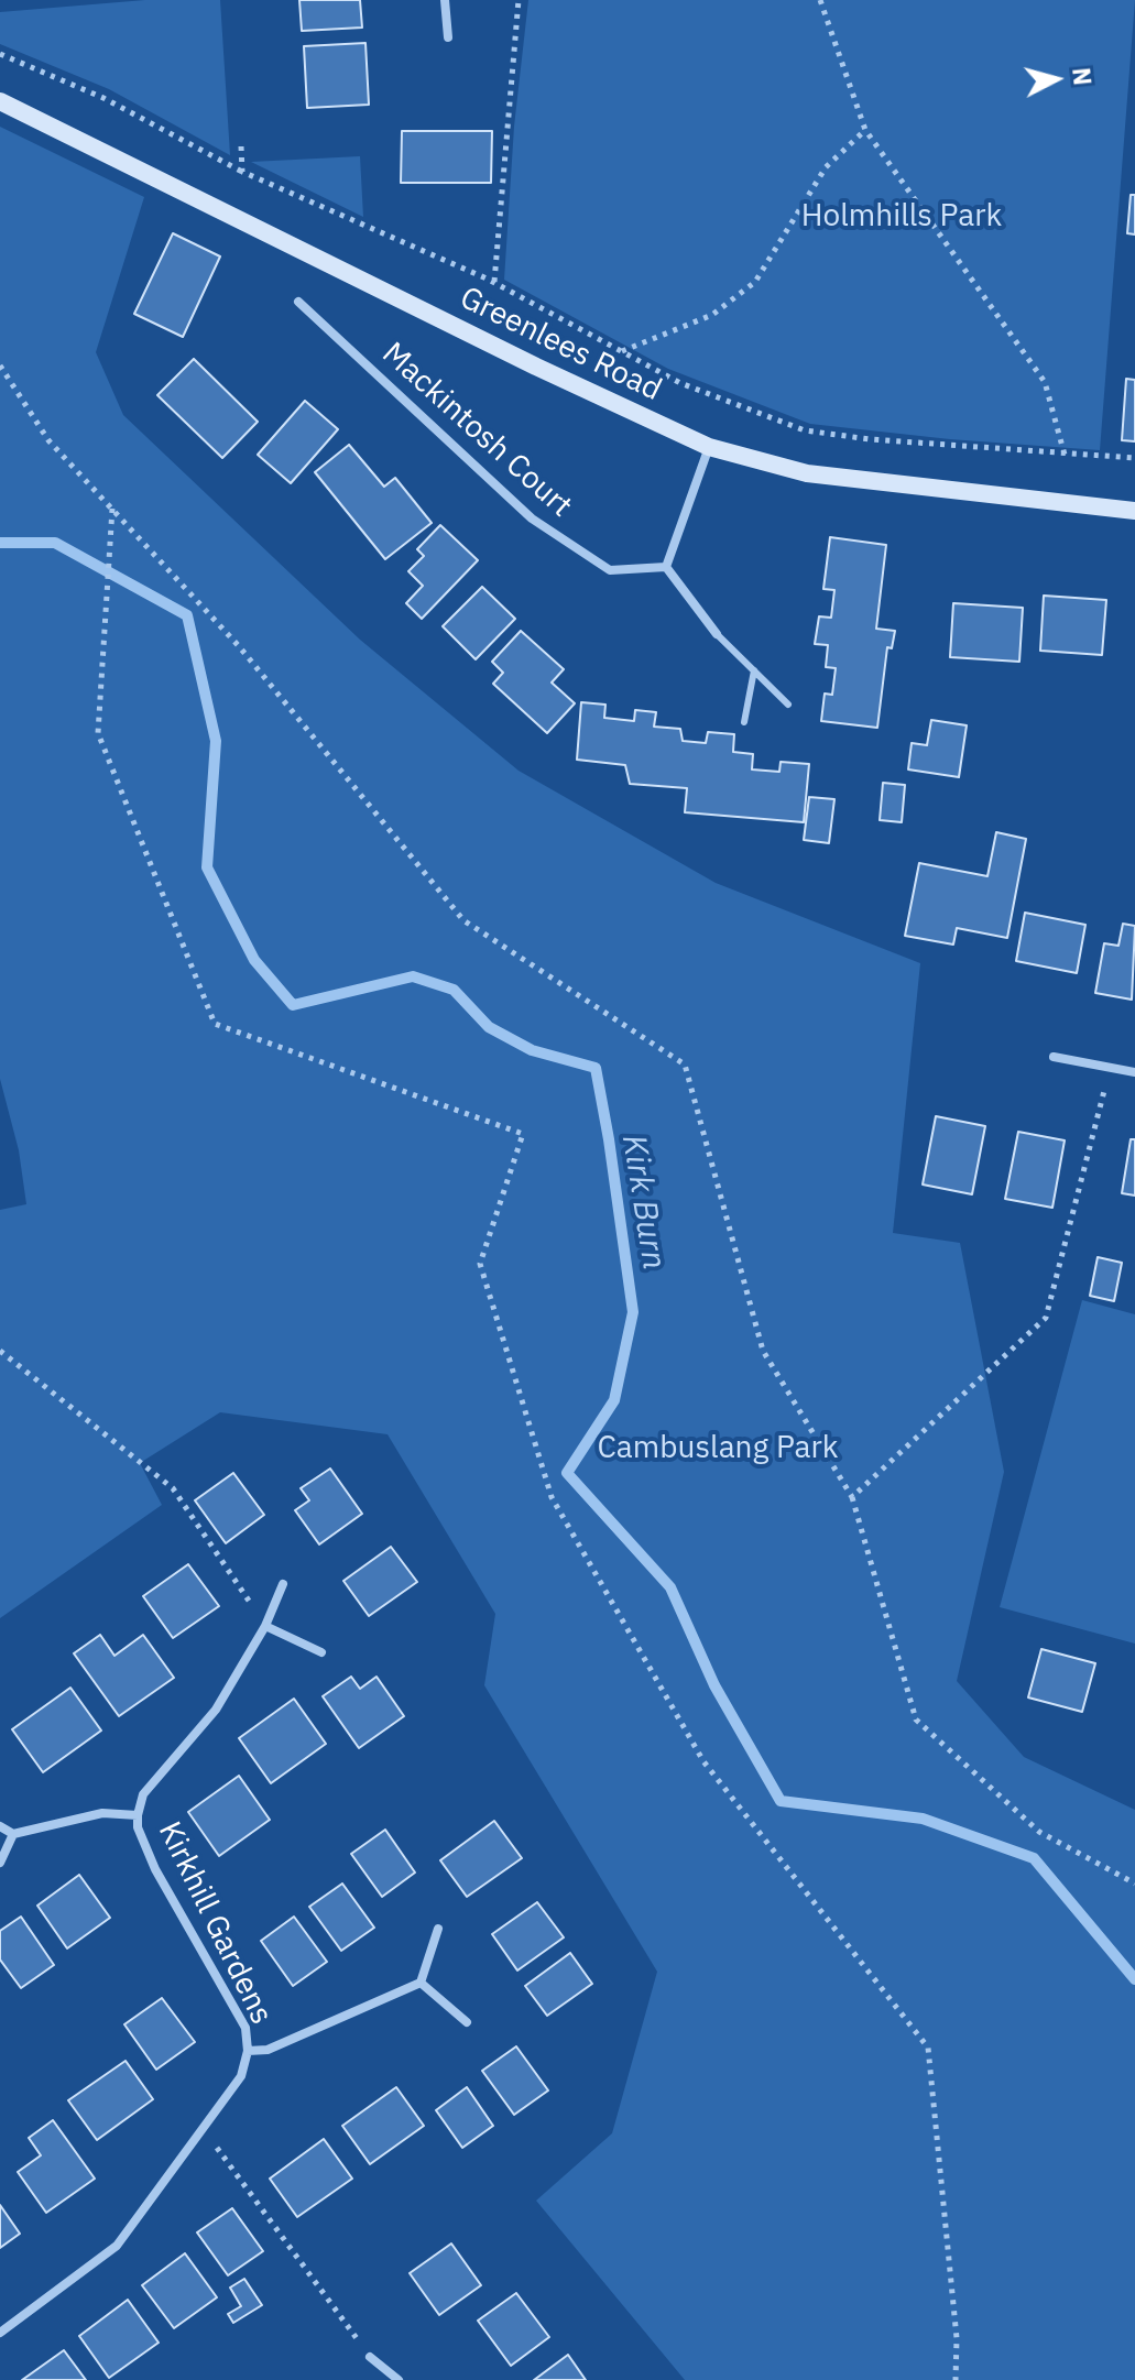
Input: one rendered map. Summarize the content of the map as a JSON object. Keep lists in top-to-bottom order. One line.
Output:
{"streets":{"main road":["Greenlees Road"],"street":["Mackintosh Court","Kirkhill Gardens"]},"water":["Kirk Burn"],"parks":["Holmhills Park","Cambuslang Park"],"north":"right"}
